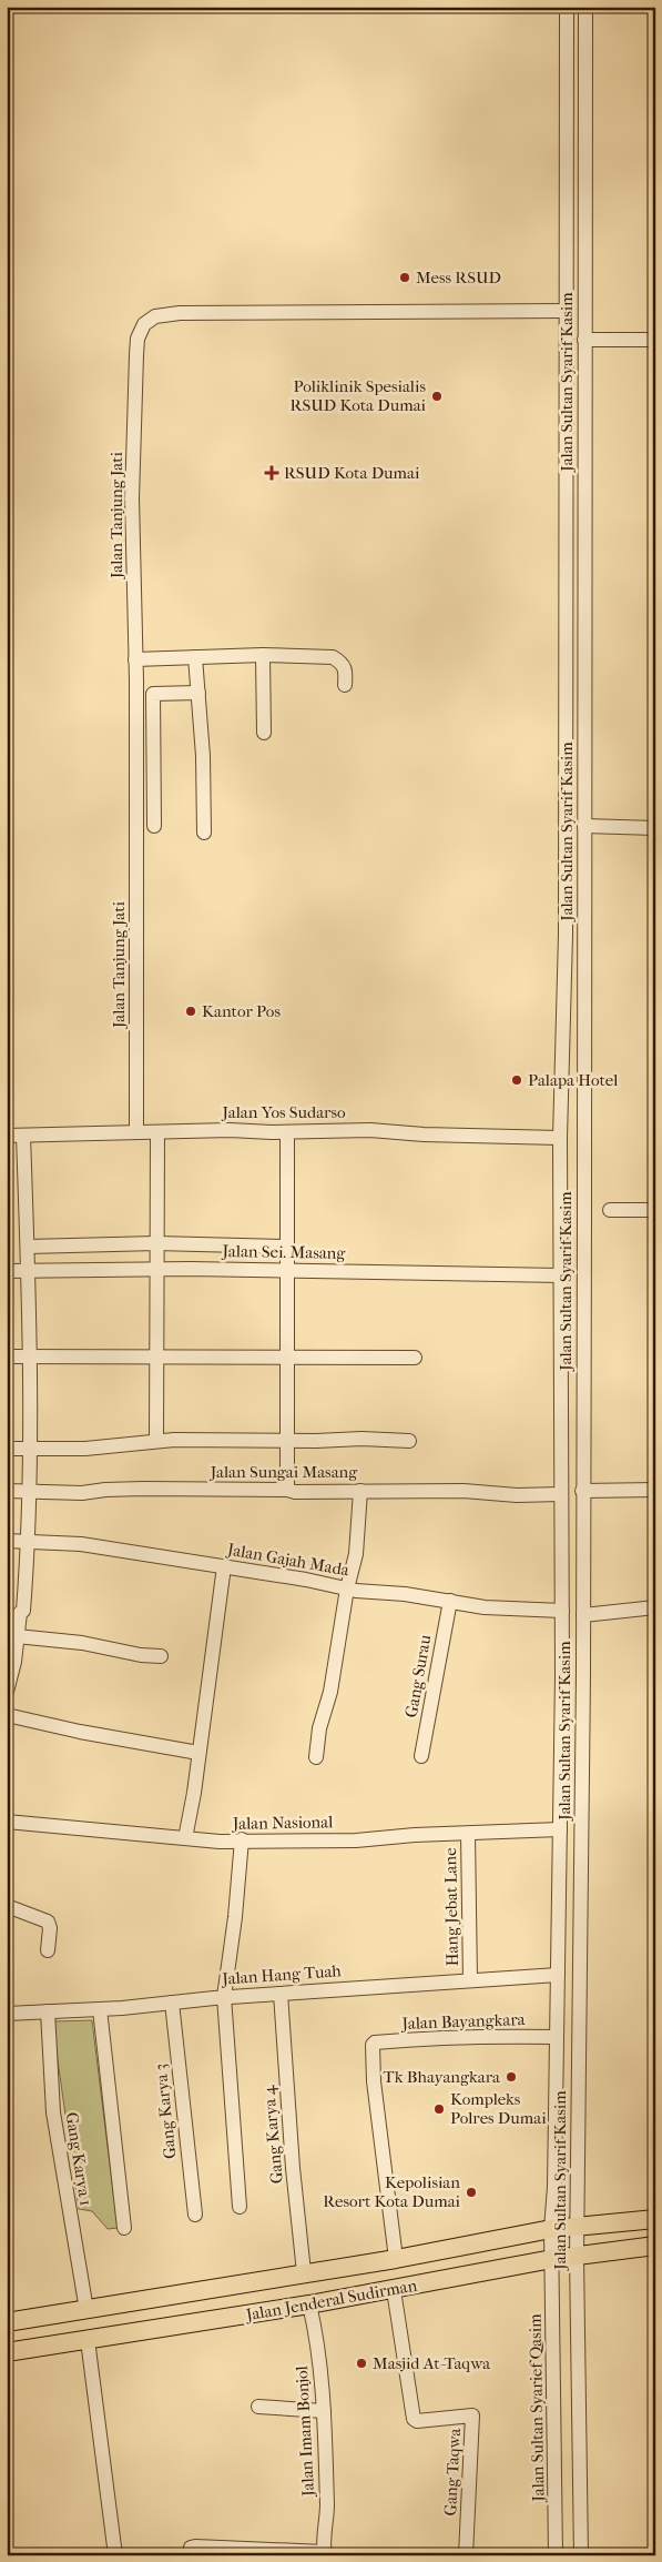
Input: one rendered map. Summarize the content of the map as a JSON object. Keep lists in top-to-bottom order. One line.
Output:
{"streets":{"main road":["Jalan Jenderal Sudirman"],"street":["Jalan Sultan Syarif Kasim","Jalan Tanjung Jati","Jalan Yos Sudarso","Jalan Sei. Masang","Jalan Sungai Masang","Jalan Gajah Mada","Gang Surau","Jalan Nasional","Hang Jebat Lane","Jalan Hang Tuah","Jalan Bayangkara","Gang Karya 3","Gang Karya 4","Gang Karya 1","Jalan Sultan Syarief Qasim","Jalan Imam Bonjol","Gang Taqwa"]},"crossings":[["Jalan Sultan Syarif Kasim","Jalan Tanjung Jati"],["Jalan Sultan Syarif Kasim","Jalan Yos Sudarso"],["Jalan Sultan Syarif Kasim","Jalan Sei. Masang"],["Jalan Sultan Syarif Kasim","Jalan Sungai Masang"],["Jalan Sultan Syarif Kasim","Jalan Gajah Mada"],["Jalan Sultan Syarif Kasim","Jalan Nasional"],["Jalan Sultan Syarif Kasim","Jalan Hang Tuah"],["Jalan Sultan Syarif Kasim","Jalan Bayangkara"],["Jalan Sultan Syarif Kasim","Jalan Jenderal Sudirman"],["Jalan Sultan Syarif Kasim","Jalan Sultan Syarief Qasim"],["Jalan Tanjung Jati","Jalan Yos Sudarso"],["Jalan Gajah Mada","Gang Surau"],["Jalan Nasional","Hang Jebat Lane"],["Hang Jebat Lane","Jalan Hang Tuah"],["Jalan Hang Tuah","Gang Karya 3"],["Jalan Hang Tuah","Gang Karya 4"],["Jalan Hang Tuah","Gang Karya 1"],["Jalan Bayangkara","Jalan Jenderal Sudirman"],["Gang Karya 4","Jalan Jenderal Sudirman"],["Gang Karya 1","Jalan Jenderal Sudirman"],["Jalan Jenderal Sudirman","Jalan Sultan Syarief Qasim"],["Jalan Jenderal Sudirman","Jalan Imam Bonjol"],["Jalan Jenderal Sudirman","Gang Taqwa"]],"places":{"other":["Mess RSUD","Poliklinik Spesialis RSUD Kota Dumai","Kantor Pos","Palapa Hotel","Tk Bhayangkara","Kompleks Polres Dumai","Kepolisian Resort Kota Dumai","Masjid At-Taqwa"],"health":["RSUD Kota Dumai"]}}
